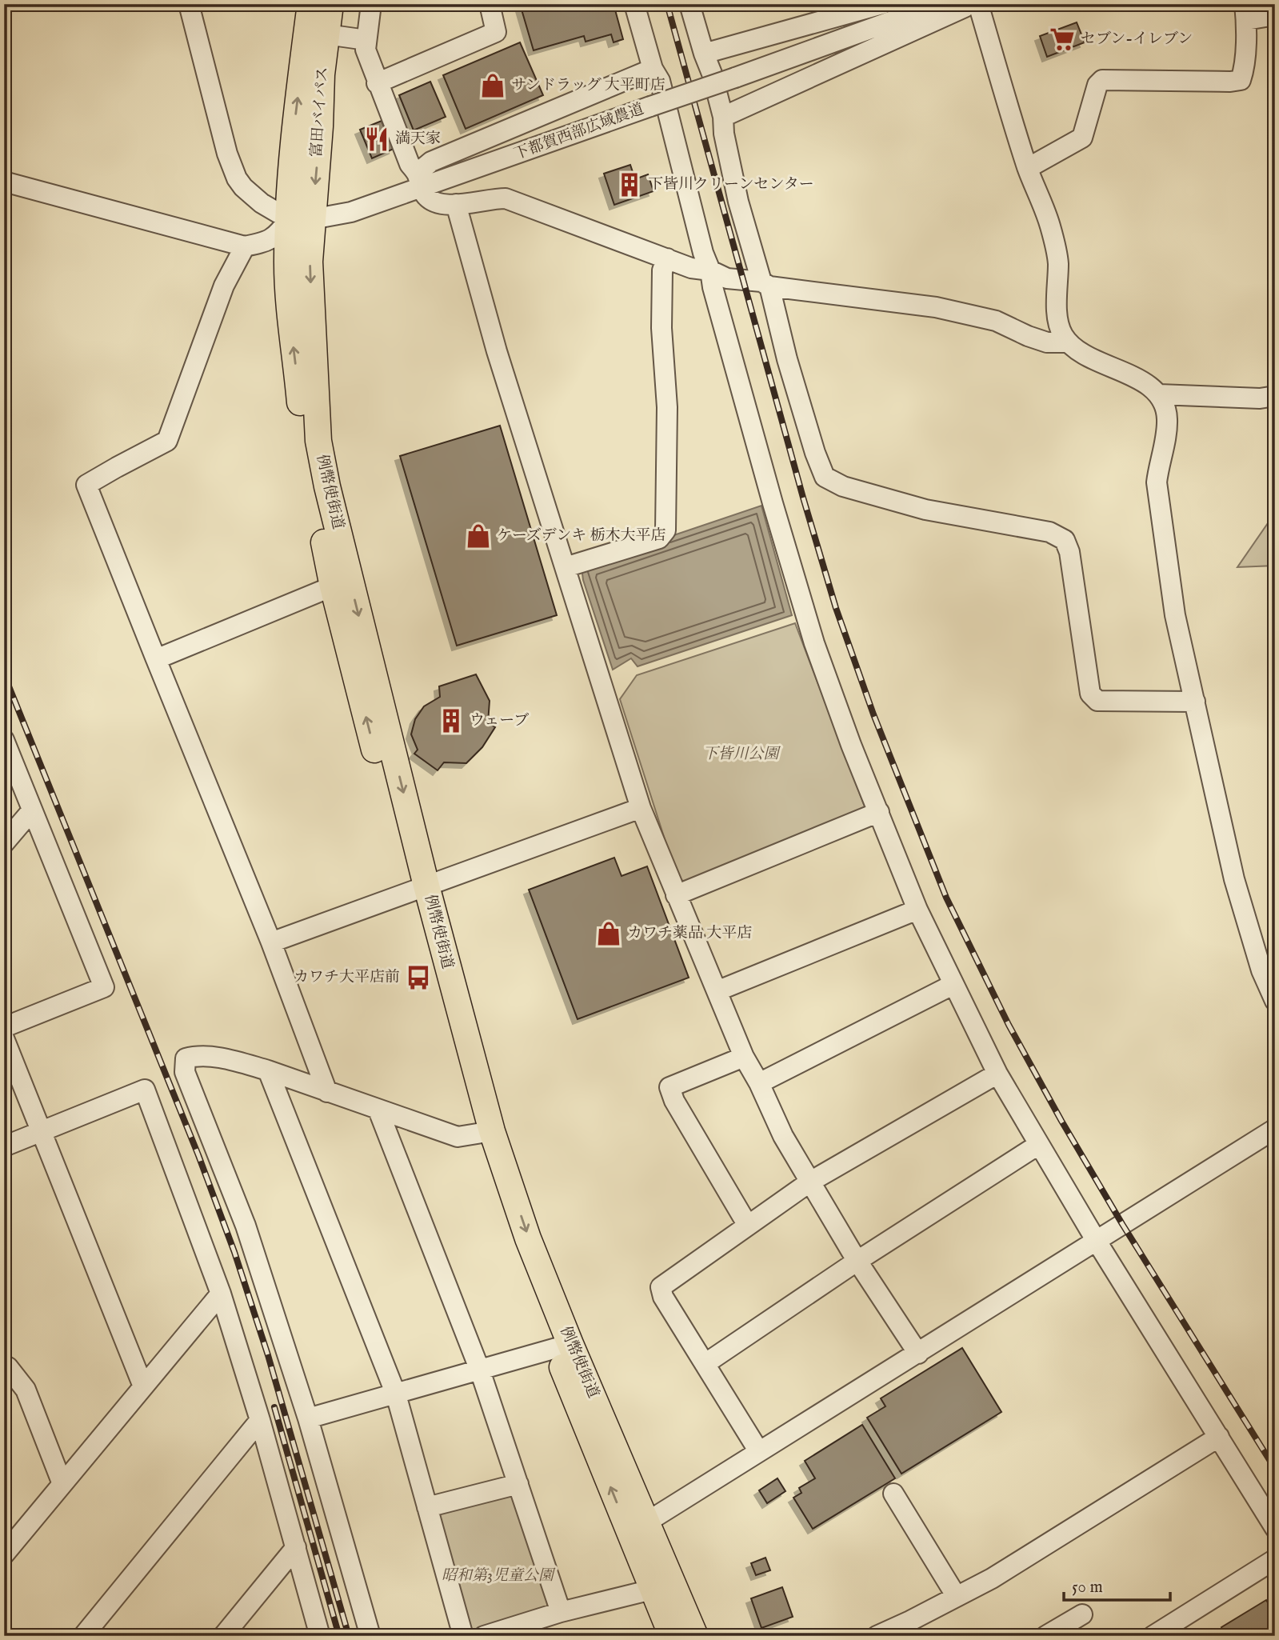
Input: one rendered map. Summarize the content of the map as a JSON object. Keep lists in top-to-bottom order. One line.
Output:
{"streets":{"main road":["富田バイパス","例幣使街道"],"street":["下都賀西部広域農道"]},"crossings":[["富田バイパス","下都賀西部広域農道"],["富田バイパス","例幣使街道"],["下都賀西部広域農道","例幣使街道"]],"parks":["下皆川公園","昭和第3児童公園"],"places":{"supermarket":["セブン-イレブン"],"shop":["サンドラッグ 大平町店","ケーズデンキ 栃木大平店","カワチ薬品 大平店"],"restaurant":["満天家"],"building":["下皆川クリーンセンター","ウェーブ"],"bus stop":["カワチ大平店前"]},"scale_bar":"50 m"}
